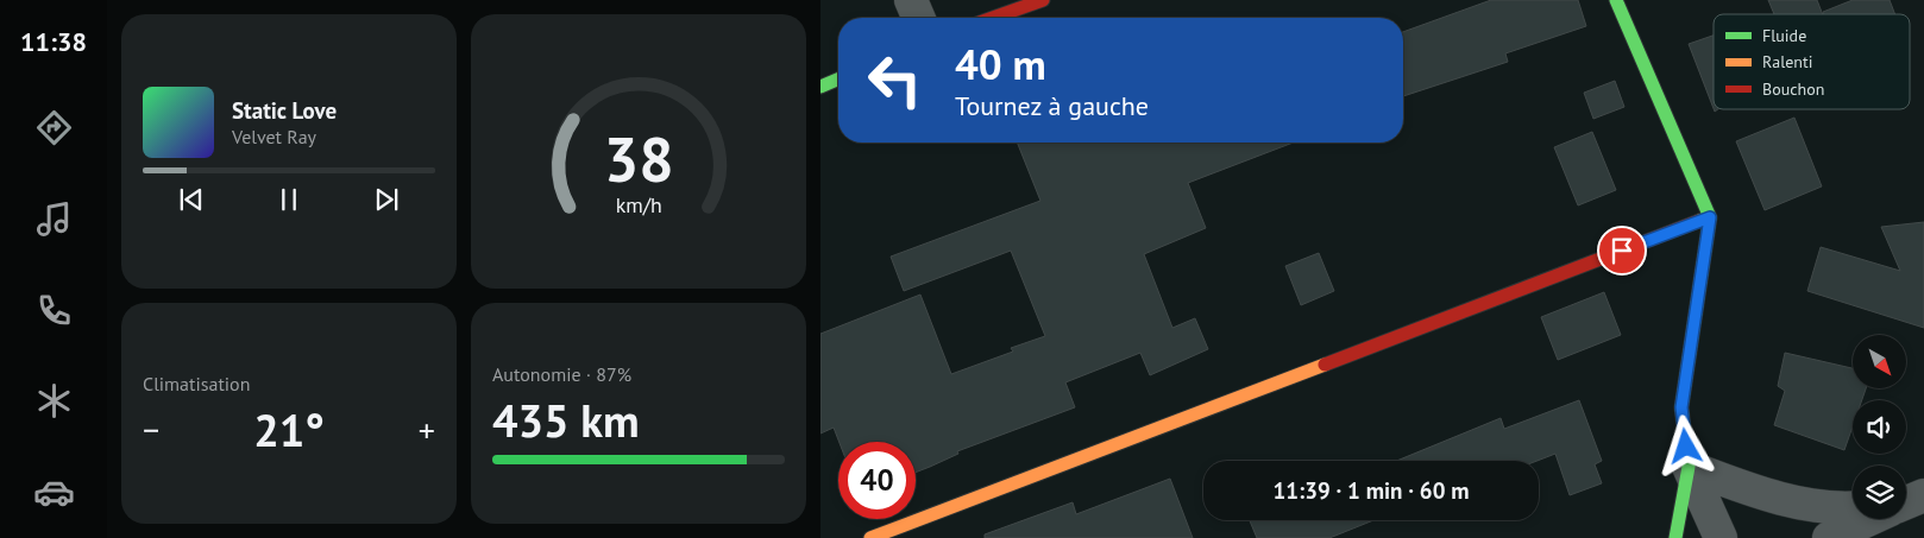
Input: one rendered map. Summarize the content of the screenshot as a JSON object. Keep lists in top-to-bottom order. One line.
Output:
{"legend":["Fluide","Ralenti","Bouchon"],"north":"bottom right","page":{"tabs":"11:38","turn":["40 m","Tournez à gauche"],"song":["Static Love","Velvet Ray"],"tile":["Climatisation",["Autonomie · 87%","435 km"]],"heat":["−","21°","+"],"limit":"40","trip":"11:39 · 1 min · 60 m","gauge":["38","km/h"]}}
